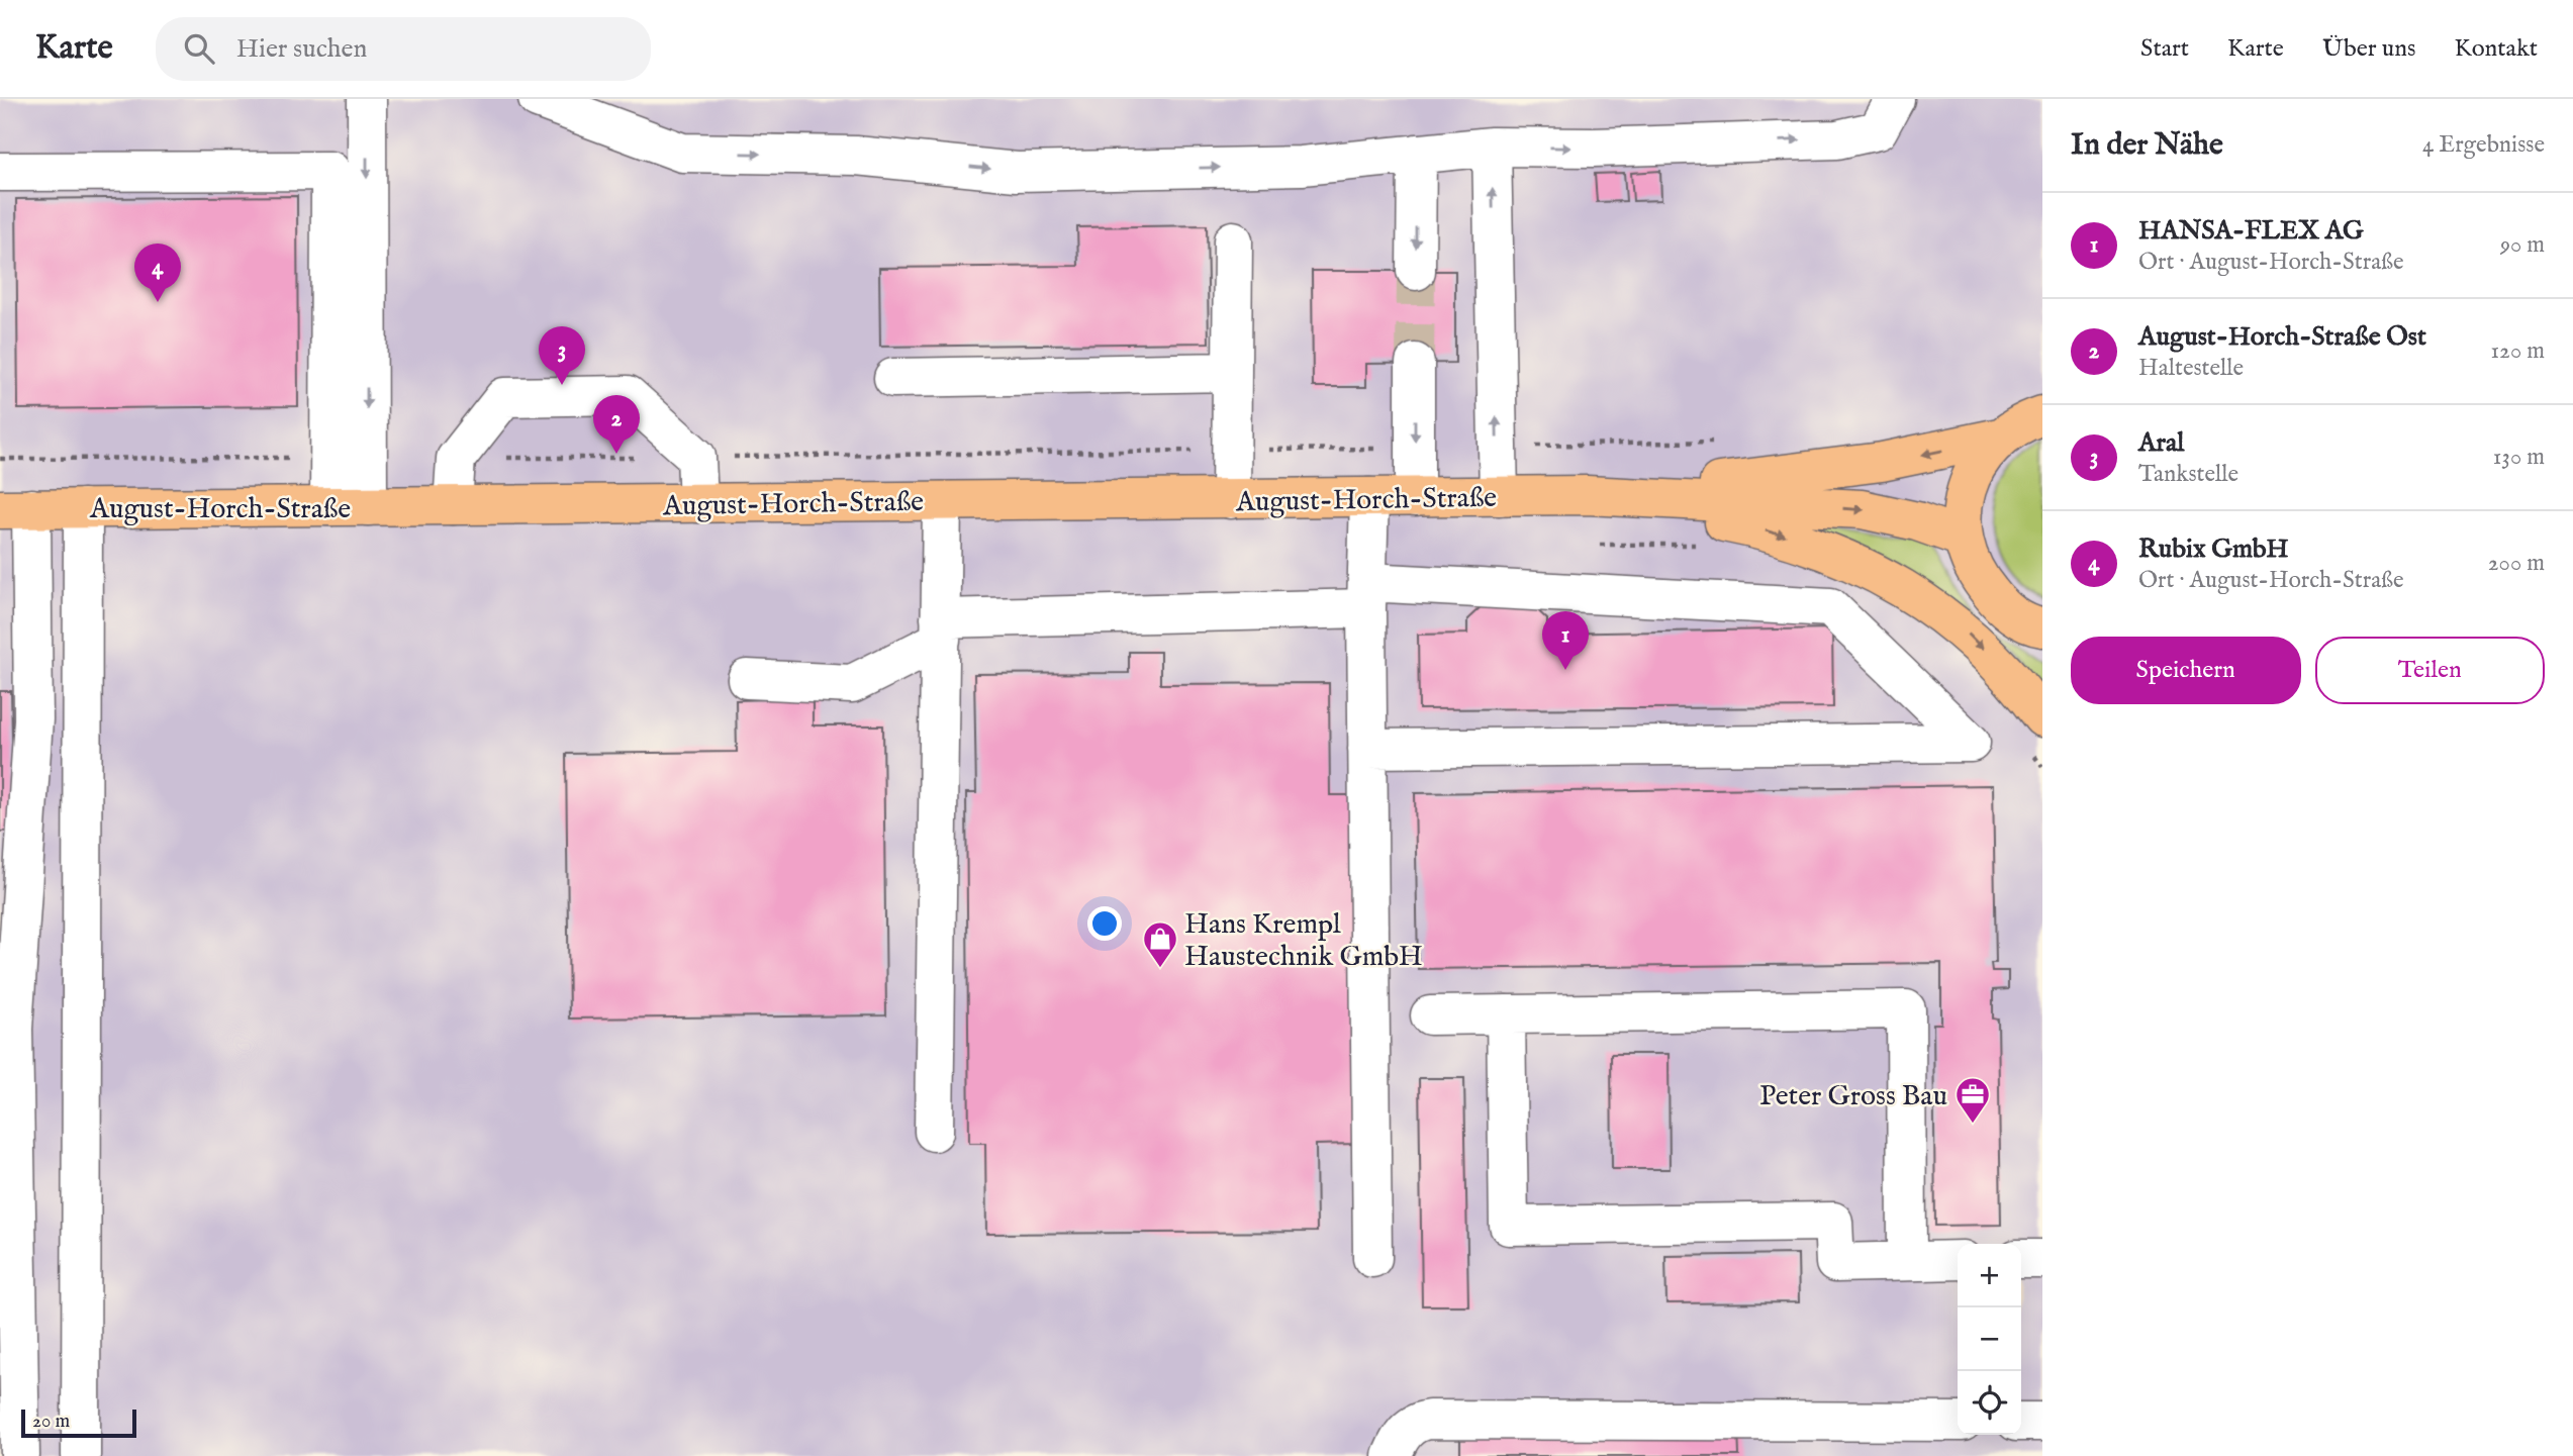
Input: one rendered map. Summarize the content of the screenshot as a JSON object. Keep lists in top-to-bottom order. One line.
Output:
{"streets":{"main road":["August-Horch-Straße"]},"places":{"shop":["Hans Krempl Haustechnik GmbH"],"office":["Peter Gross Bau"]},"scale_bar":"20 m","page":{"header":"Karte","search":"Hier suchen","nav":["Start","Karte","Über uns","Kontakt"],"heading":["In der Nähe","4 Ergebnisse"],"list":[{"mark":"1","name":"HANSA-FLEX AG","note":"Ort · August-Horch-Straße","value":"90 m"},{"mark":"2","name":"August-Horch-Straße Ost","note":"Haltestelle","value":"120 m"},{"mark":"3","name":"Aral","note":"Tankstelle","value":"130 m"},{"mark":"4","name":"Rubix GmbH","note":"Ort · August-Horch-Straße","value":"200 m"}],"pins":["4","3","2","1"],"buttons":["Speichern","Teilen"],"map_buttons":["+","−"],"scale":"20 m"}}
